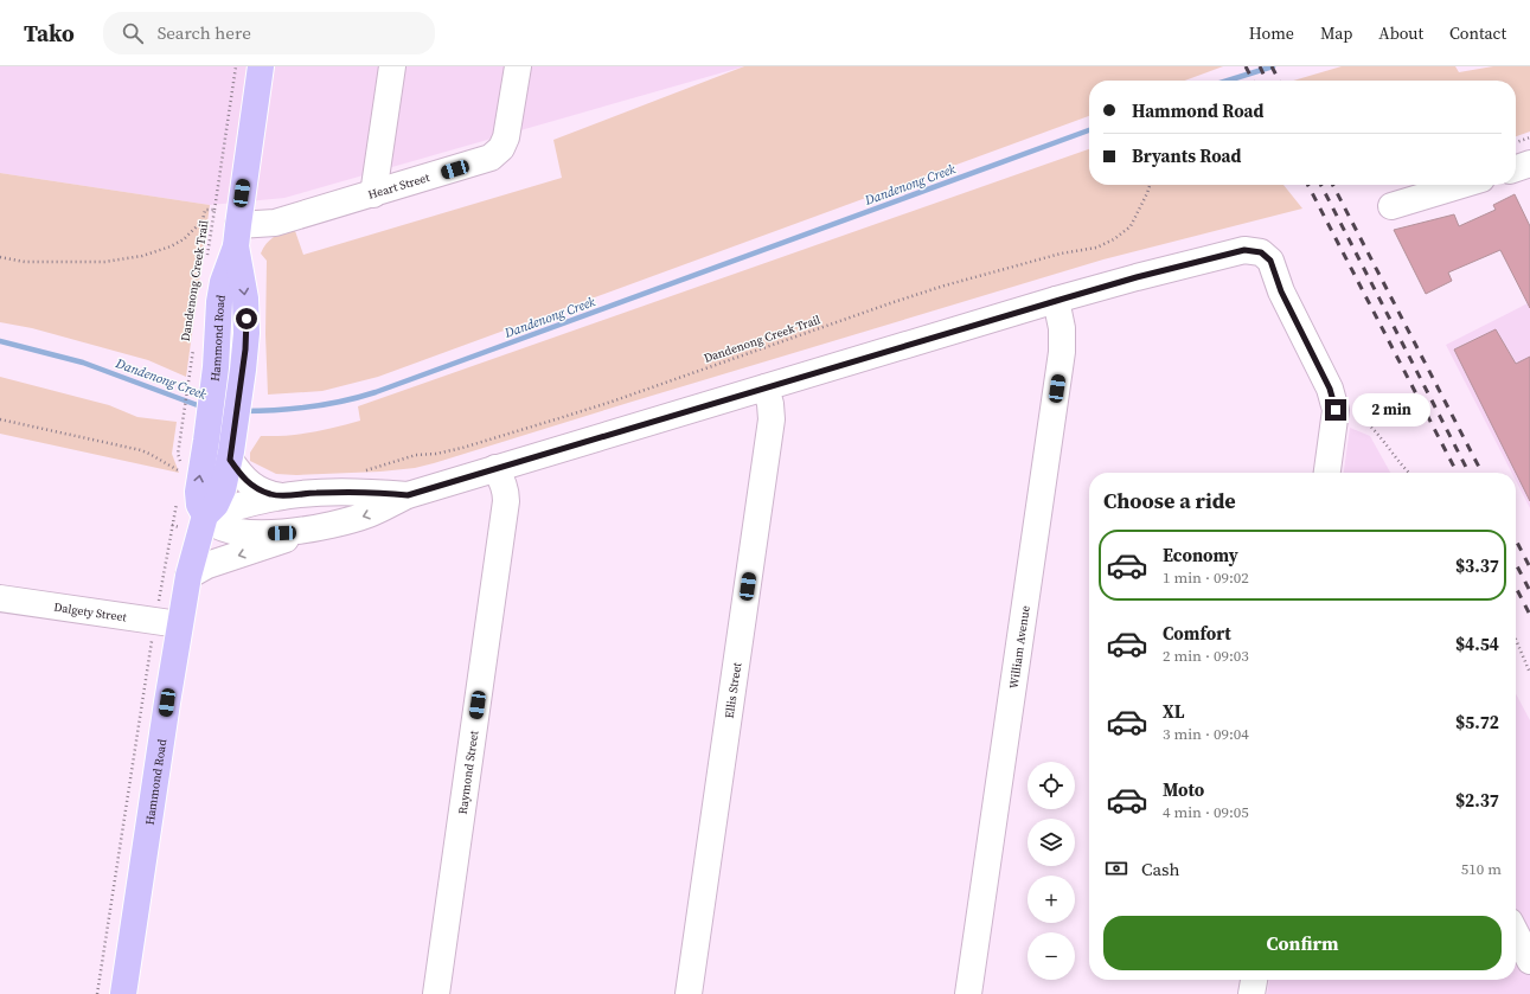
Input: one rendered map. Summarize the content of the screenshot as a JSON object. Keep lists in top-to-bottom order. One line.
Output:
{"streets":{"main road":["Hammond Road"],"street":["Heart Street","Dalgety Street","William Avenue","Ellis Street","Raymond Street"],"path":["Dandenong Creek Trail"]},"crossings":[["Heart Street","Hammond Road"],["Hammond Road","Dalgety Street"]],"water":["Dandenong Creek"],"page":{"header":"Tako","search":"Search here","nav":["Home","Map","About","Contact"],"banner":["Hammond Road","Bryants Road"],"bubble":"2 min","heading":"Choose a ride","list":[{"name":"Economy","note":"1 min · 09:02","value":"$3.37"},{"name":"Comfort","note":"2 min · 09:03","value":"$4.54"},{"name":"XL","note":"3 min · 09:04","value":"$5.72"},{"name":"Moto","note":"4 min · 09:05","value":"$2.37"}],"map_buttons":["+","−"],"pay":["Cash","510 m"],"buttons":"Confirm"}}
